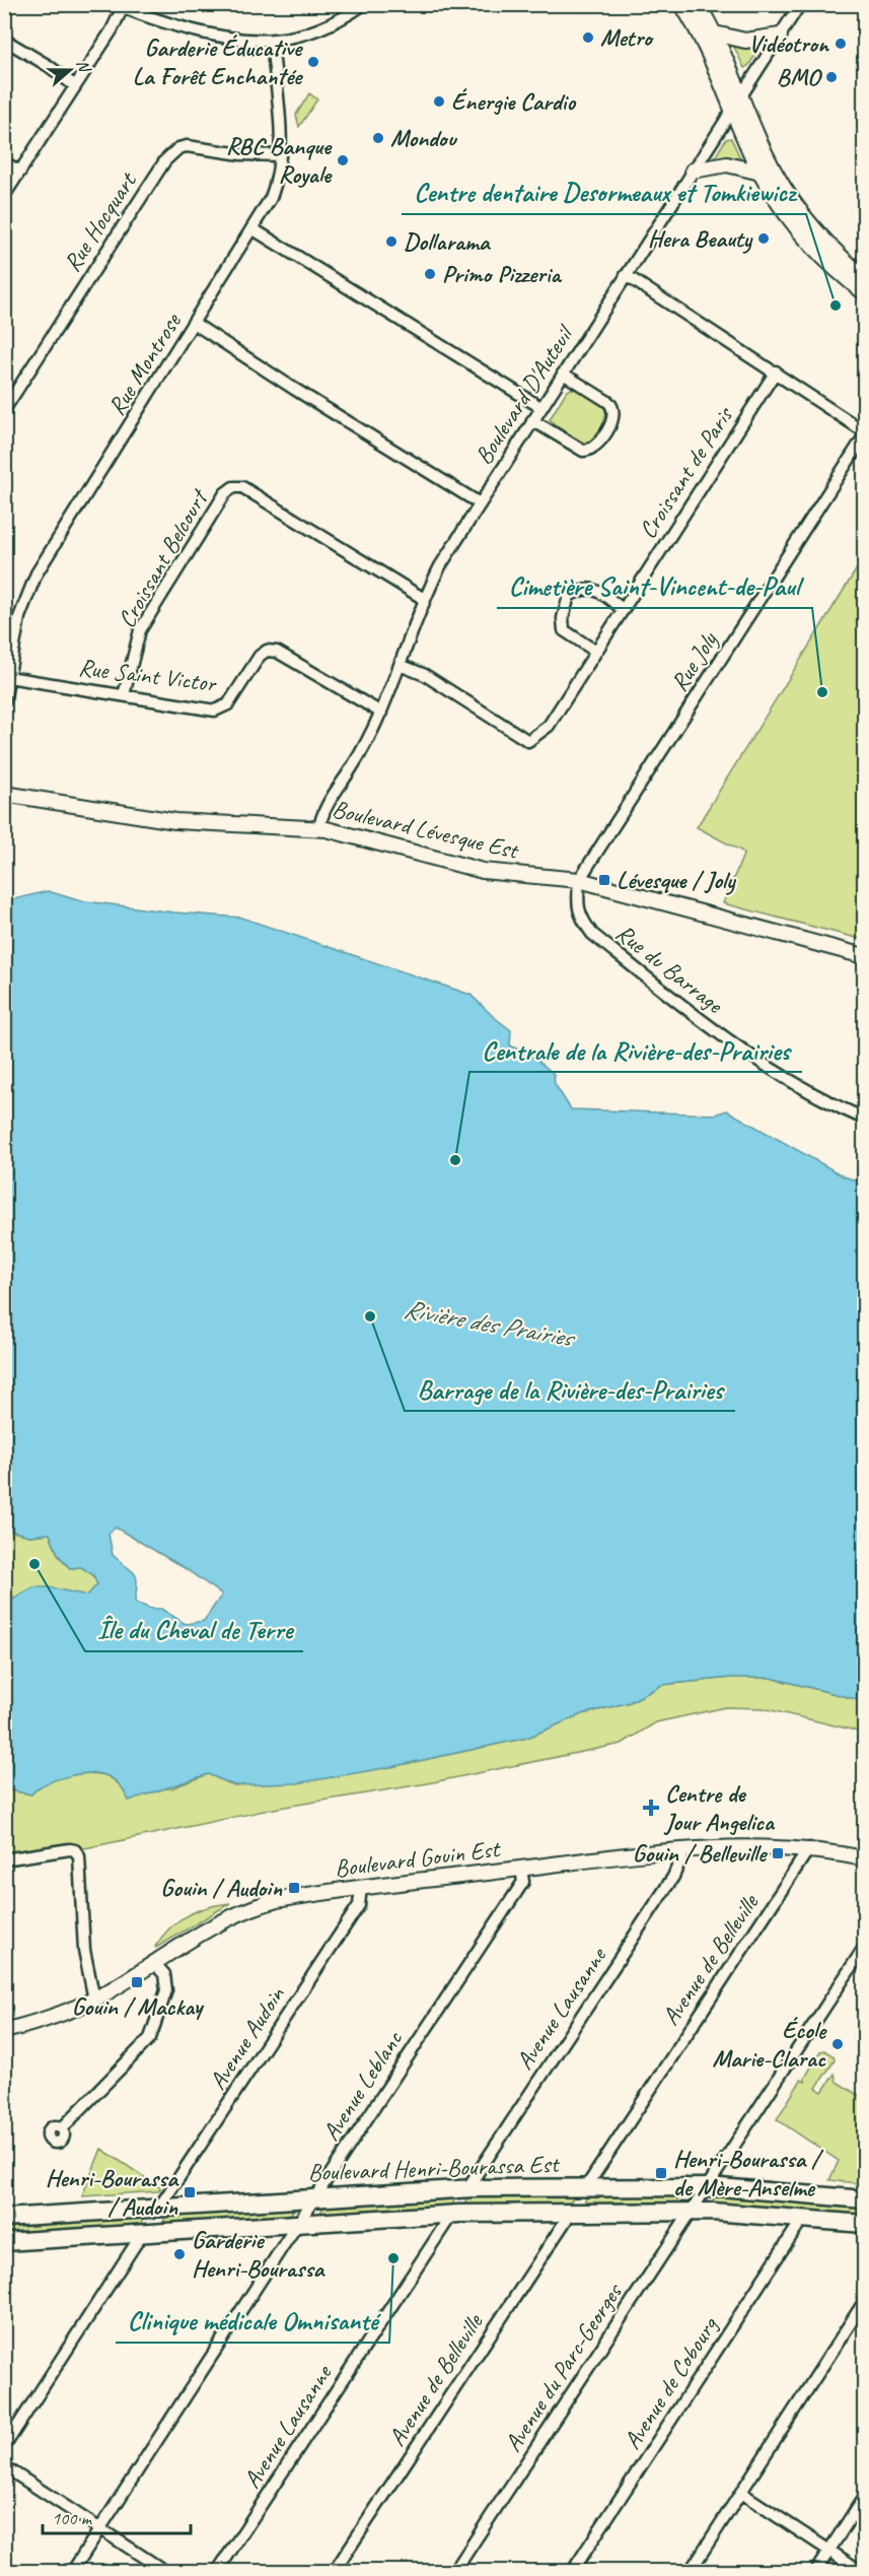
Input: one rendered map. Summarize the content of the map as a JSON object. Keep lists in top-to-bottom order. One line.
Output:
{"streets":{"main road":["Boulevard Henri-Bourassa Est"],"street":["Rue Hocquart","Rue Montrose","Boulevard D'Auteuil","Croissant de Paris","Croissant Belcourt","Rue Joly","Rue Saint Victor","Boulevard Lévesque Est","Rue du Barrage","Boulevard Gouin Est","Avenue de Belleville","Avenue Lausanne","Avenue Audoin","Avenue Leblanc","Avenue du Parc-Georges","Avenue de Cobourg"]},"crossings":[["Rue Hocquart","Rue Montrose"],["Rue Montrose","Rue Saint Victor"],["Boulevard D'Auteuil","Croissant de Paris"],["Boulevard D'Auteuil","Croissant Belcourt"],["Boulevard D'Auteuil","Rue Saint Victor"],["Boulevard D'Auteuil","Boulevard Lévesque Est"],["Croissant Belcourt","Rue Saint Victor"],["Rue Joly","Boulevard Lévesque Est"],["Rue Joly","Rue du Barrage"],["Boulevard Lévesque Est","Rue du Barrage"],["Boulevard Gouin Est","Avenue de Belleville"],["Boulevard Gouin Est","Avenue Lausanne"],["Boulevard Gouin Est","Avenue Audoin"],["Boulevard Gouin Est","Avenue Leblanc"],["Avenue de Belleville","Boulevard Henri-Bourassa Est"],["Avenue Lausanne","Boulevard Henri-Bourassa Est"],["Avenue Audoin","Boulevard Henri-Bourassa Est"],["Avenue Leblanc","Boulevard Henri-Bourassa Est"],["Boulevard Henri-Bourassa Est","Avenue du Parc-Georges"],["Boulevard Henri-Bourassa Est","Avenue de Cobourg"]],"water":["Rivière des Prairies"],"places":{"other":["Metro","Vidéotron","Garderie Éducative La Forêt Enchantée","BMO","Énergie Cardio","Mondou","RBC Banque Royale","Hera Beauty","Dollarama","Primo Pizzeria","Centre dentaire Desormeaux et Tomkiewicz","Cimetière Saint-Vincent-de-Paul","Centrale de la Rivière-des-Prairies","Barrage de la Rivière-des-Prairies","Île du Cheval de Terre","École Marie-Clarac","Garderie Henri-Bourassa","Clinique médicale Omnisanté"],"transit":["Lévesque / Joly","Gouin / Belleville","Gouin / Audoin","Gouin / Mackay","Henri-Bourassa / de Mère-Anselme","Henri-Bourassa / Audoin"],"health":["Centre de Jour Angelica"]},"scale_bar":"100 m","north":"right"}
